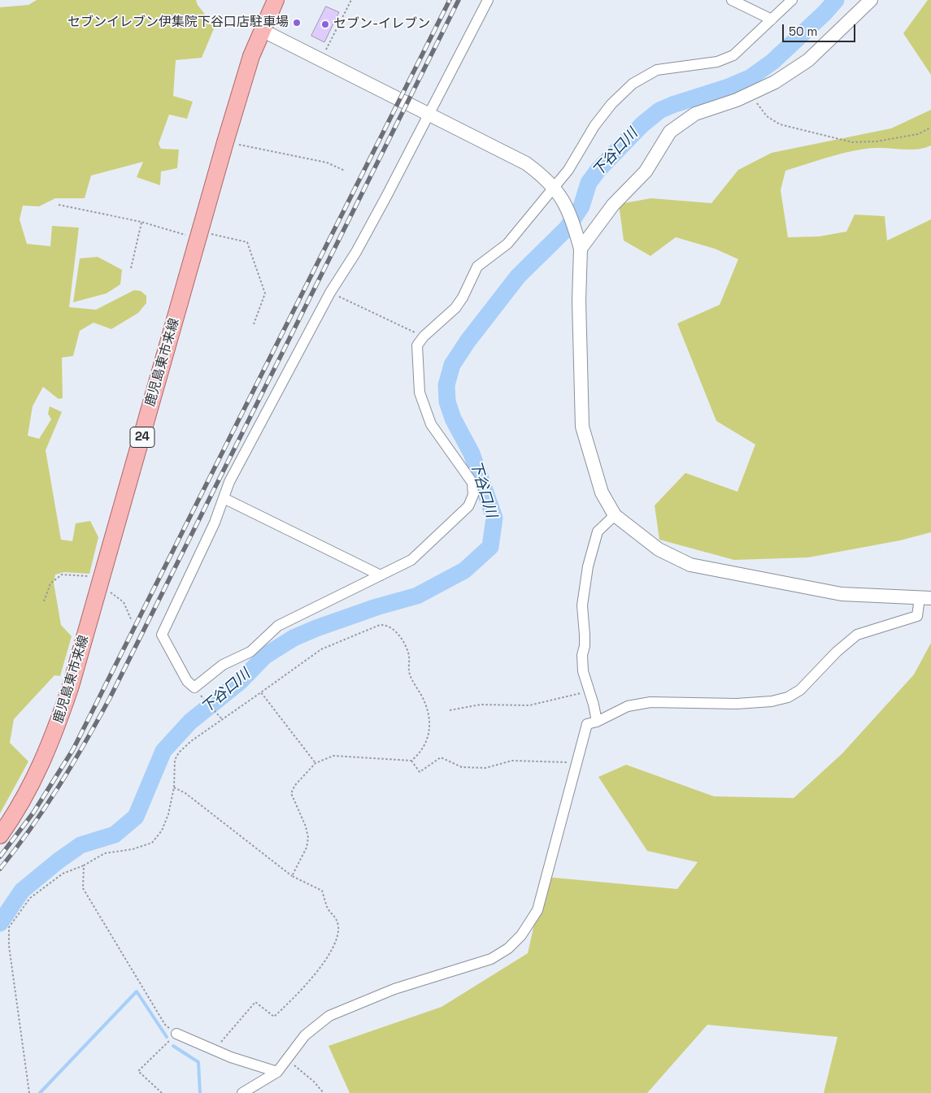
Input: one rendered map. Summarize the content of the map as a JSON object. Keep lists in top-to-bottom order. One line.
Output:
{"streets":{"main road":["鹿児島東市来線","24"]},"water":["下谷口川"],"places":["セブンイレブン伊集院下谷口店駐車場","セブン-イレブン"],"scale_bar":"50 m"}
